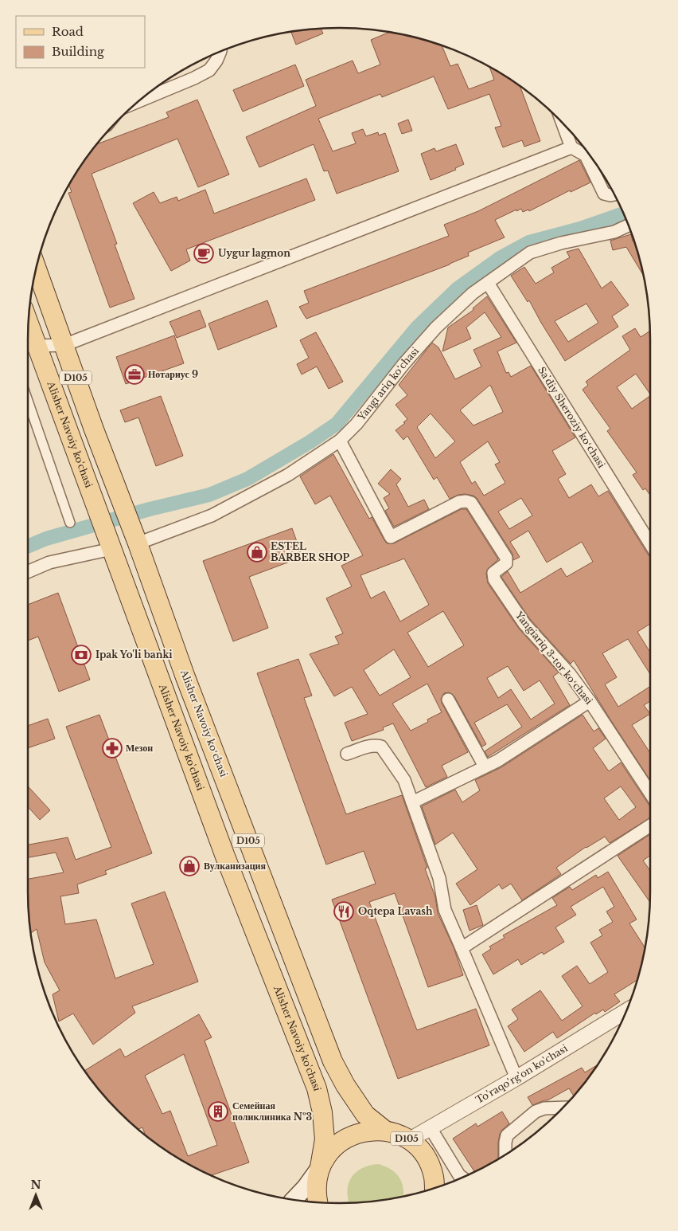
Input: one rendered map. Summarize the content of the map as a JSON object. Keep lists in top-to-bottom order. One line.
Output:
{"streets":{"main road":["D105","Alisher Navoiy ko'chasi","Alisher Navoiy koʻchasi"],"street":["Yangi ariq ko‘chasi","Saʼdiy Sheroziy koʻchasi","Yangiariq 3-tor koʻchasi","To'raqo'rg'on ko'chasi"]},"crossings":[["D105","Alisher Navoiy ko'chasi"],["D105","Alisher Navoiy koʻchasi"],["D105","To'raqo'rg'on ko'chasi"],["Yangi ariq ko‘chasi","Saʼdiy Sheroziy koʻchasi"],["Yangi ariq ko‘chasi","Yangiariq 3-tor koʻchasi"],["Yangi ariq ko‘chasi","Alisher Navoiy koʻchasi"]],"places":{"cafe":["Uygur lagmon"],"office":["Нотариус 9"],"shop":["ESTEL BARBER SHOP","Вулканизация"],"bank":["Ipak Yo'li banki"],"pharmacy":["Мезон"],"restaurant":["Oqtepa Lavash"],"building":["Семейная поликлиника №3"]},"legend":["Road","Building"],"north":"top"}
